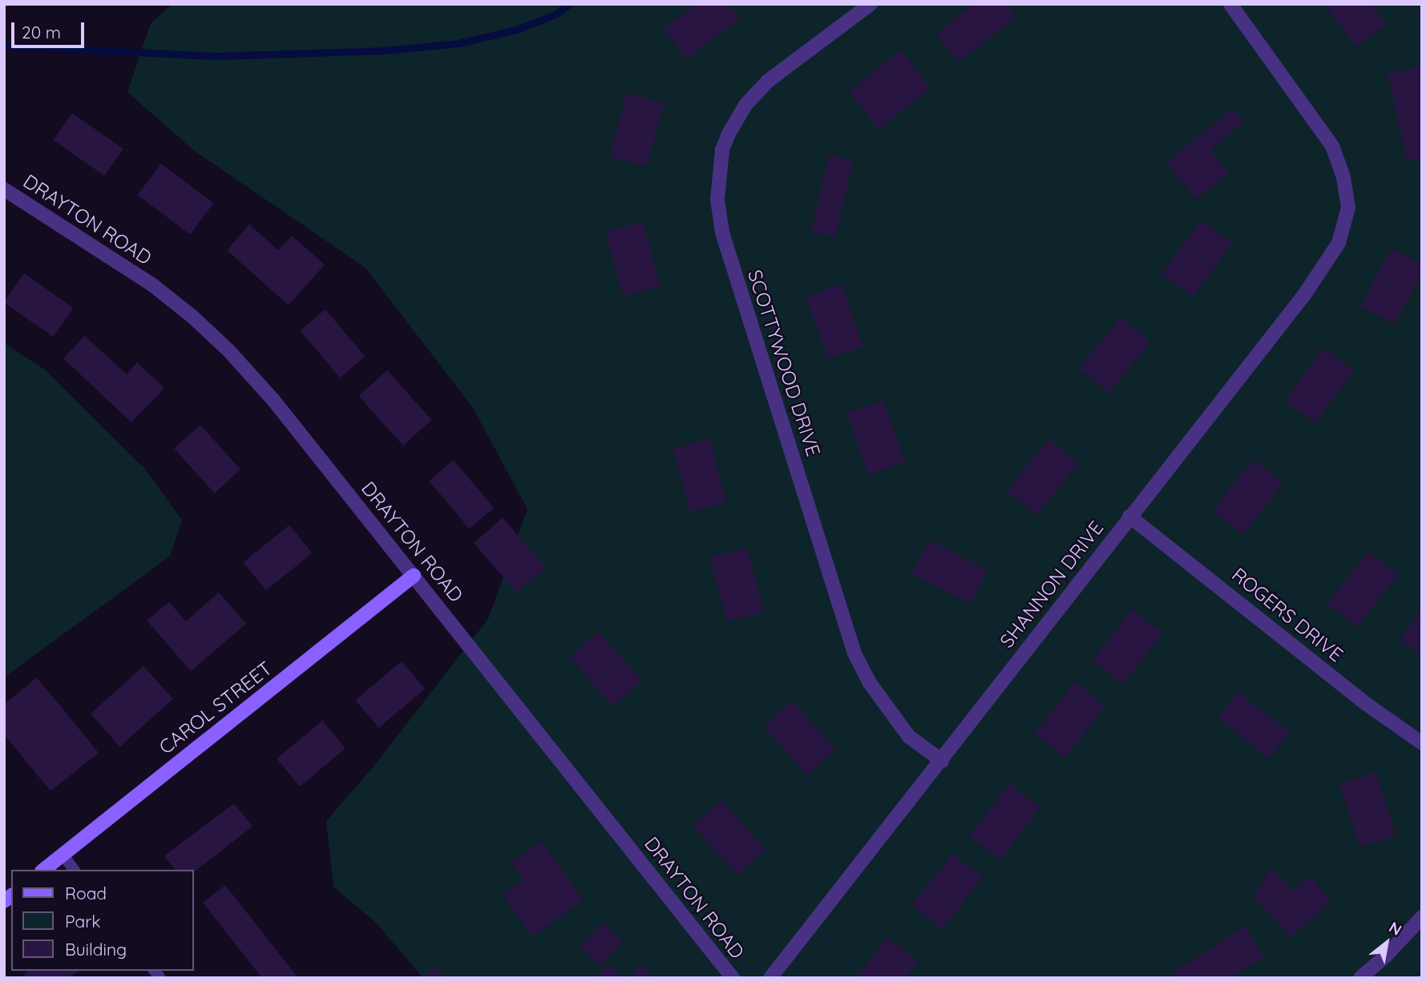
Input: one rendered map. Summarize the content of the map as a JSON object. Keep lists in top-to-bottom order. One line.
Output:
{"streets":{"street":["DRAYTON ROAD","SCOTTYWOOD DRIVE","SHANNON DRIVE","ROGERS DRIVE","CAROL STREET"]},"crossings":[["DRAYTON ROAD","CAROL STREET"],["SCOTTYWOOD DRIVE","SHANNON DRIVE"],["SHANNON DRIVE","ROGERS DRIVE"]],"legend":["Road","Park","Building"],"scale_bar":"20 m","north":"top right"}
